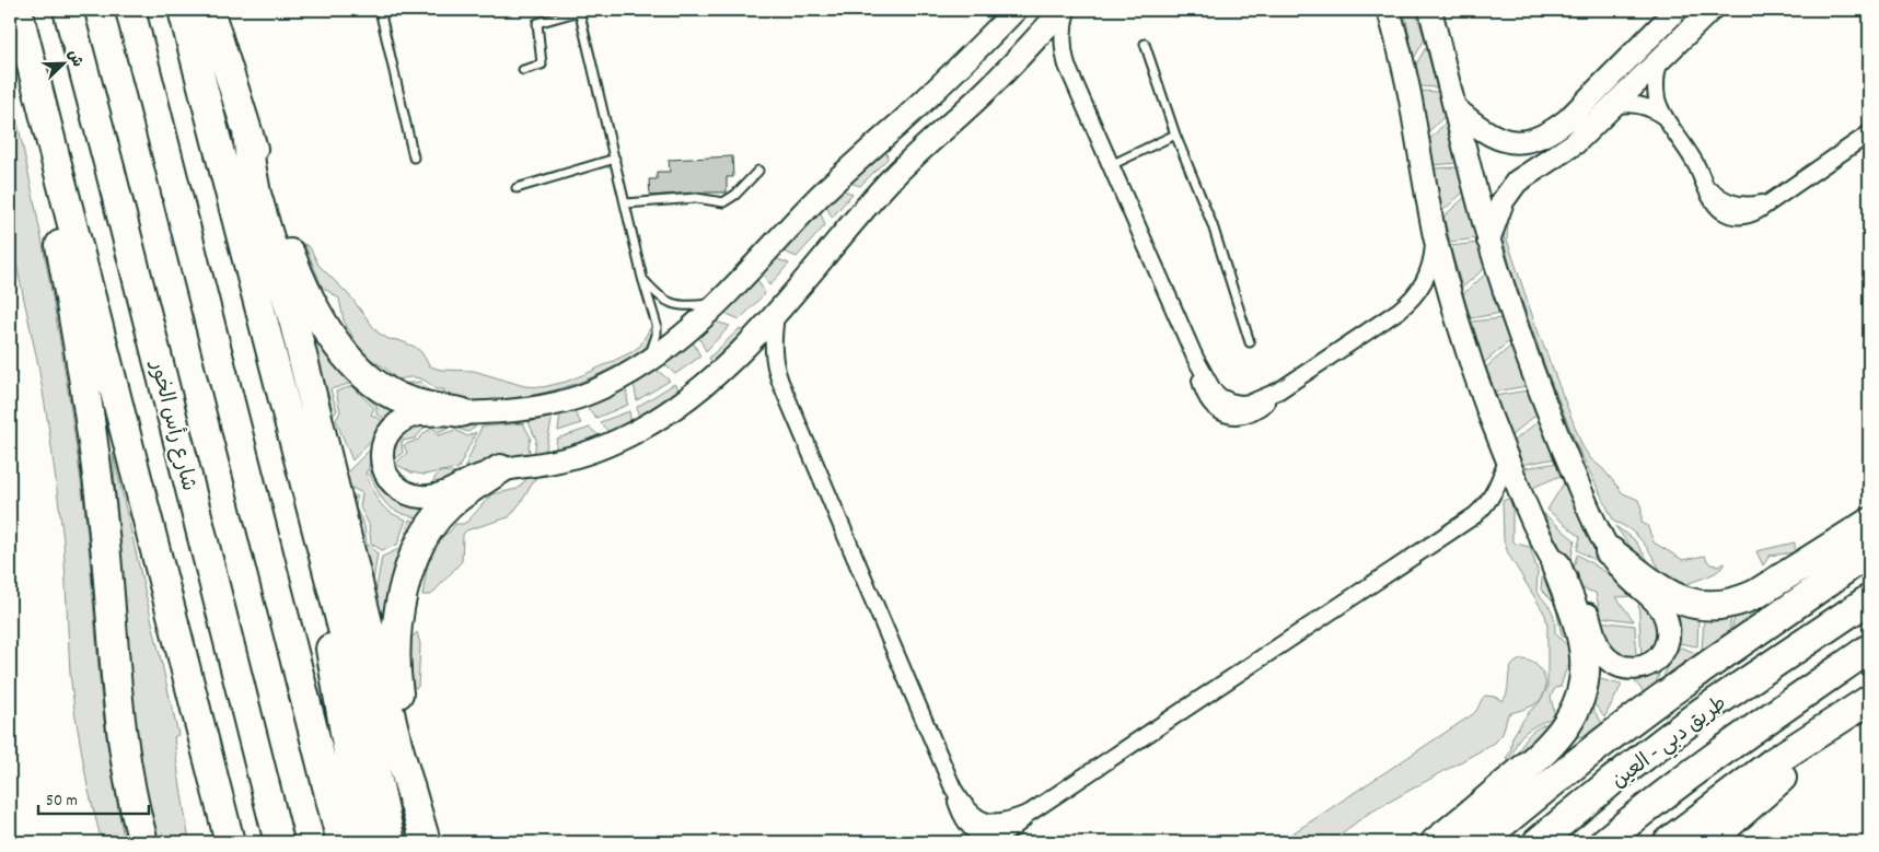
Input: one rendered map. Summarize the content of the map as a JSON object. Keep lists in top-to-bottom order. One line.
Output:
{"streets":{"highway":["شارع رأس الخور","طريق دبي - العين"]},"scale_bar":"50 m","north":"top right"}
